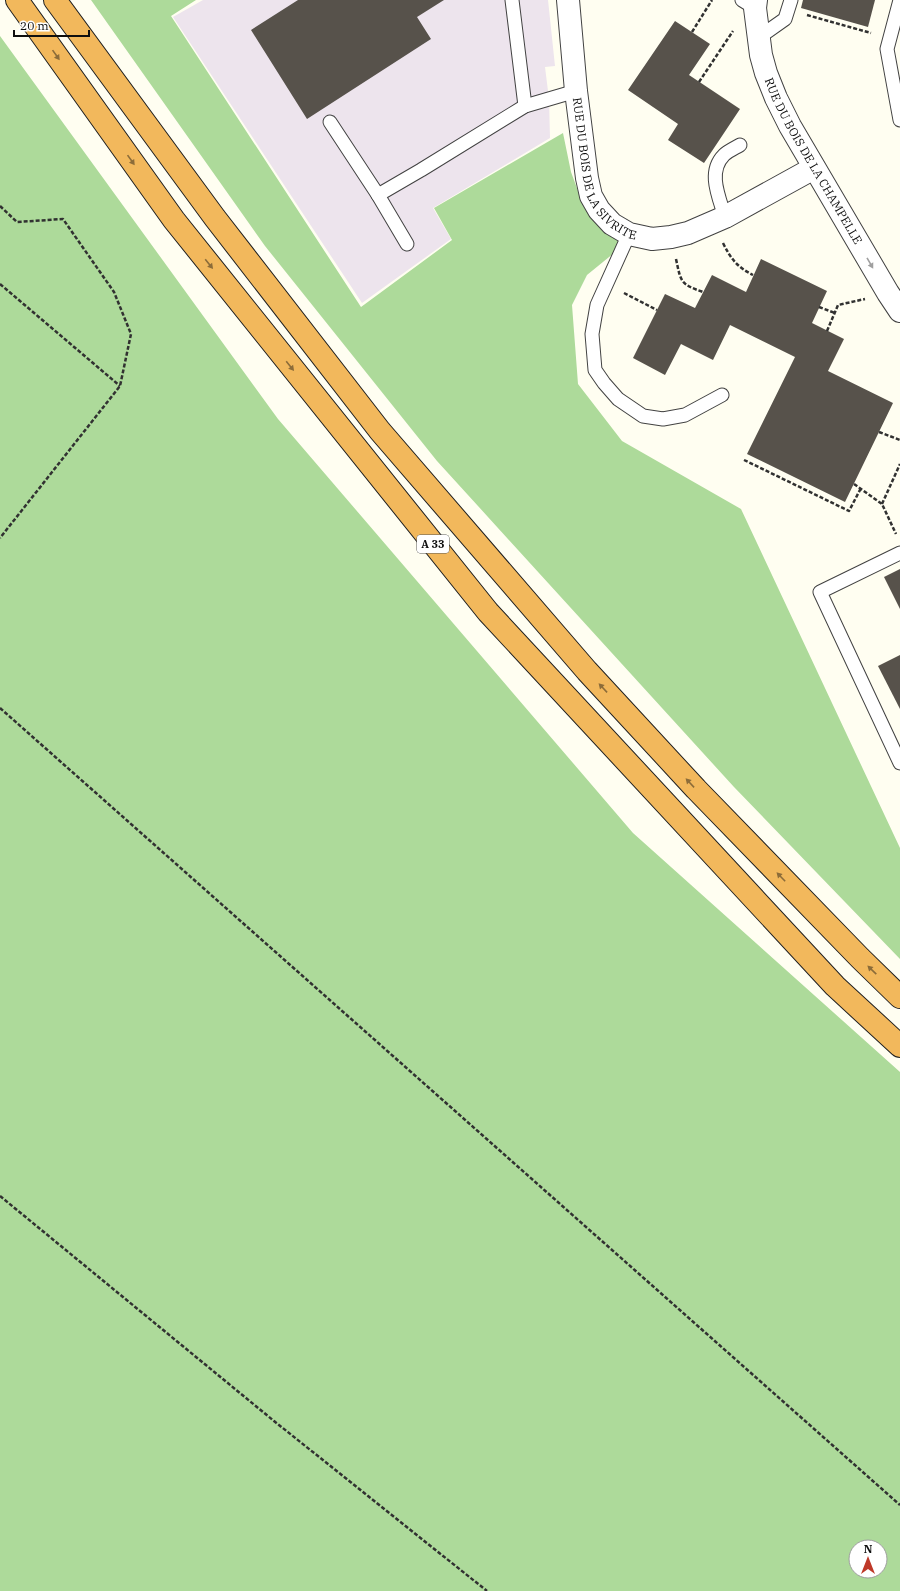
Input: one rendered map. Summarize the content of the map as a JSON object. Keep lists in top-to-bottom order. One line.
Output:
{"streets":{"highway":["A 33"],"street":["RUE DU BOIS DE LA CHAMPELLE","RUE DU BOIS DE LA SIVRITE"]},"crossings":[["RUE DU BOIS DE LA CHAMPELLE","RUE DU BOIS DE LA SIVRITE"]],"one_way":["RUE DU BOIS DE LA CHAMPELLE"],"scale_bar":"20 m","north":"top"}
